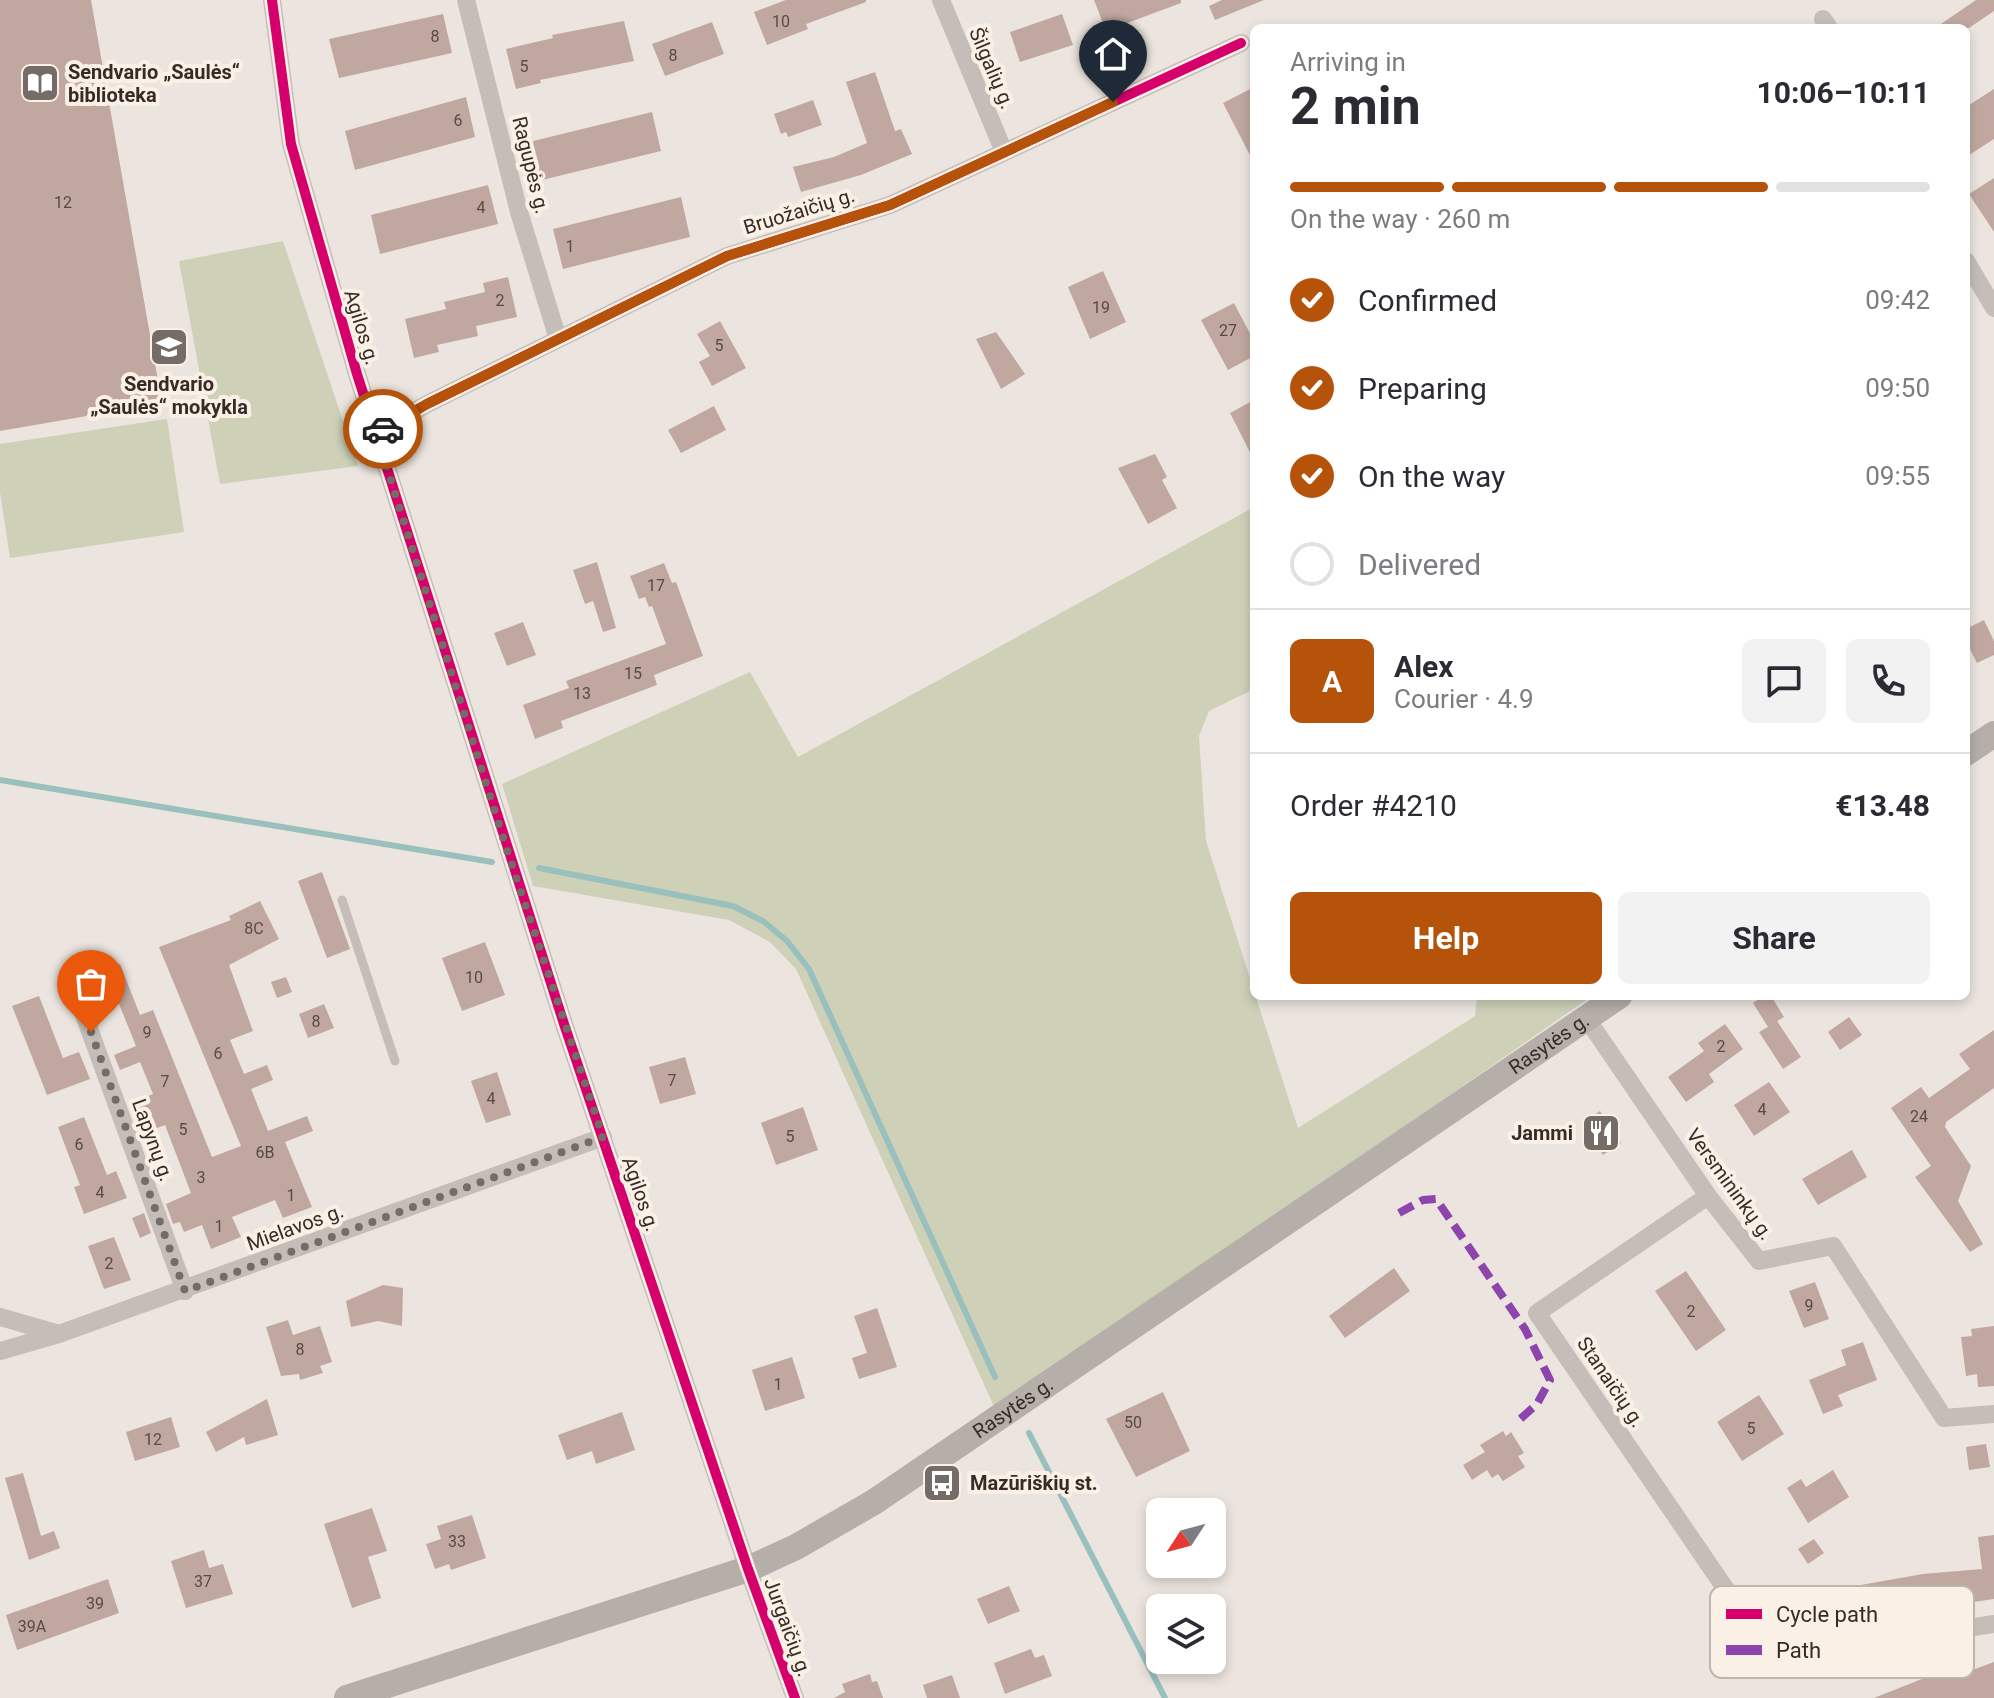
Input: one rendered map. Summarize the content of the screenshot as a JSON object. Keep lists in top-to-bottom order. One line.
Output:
{"streets":{"main road":["Rasytės g."],"street":["Šilgalių g.","Ragupės g.","Bruožaičių g.","Agilos g.","Lapynų g.","Versmininkų g.","Mielavos g.","Stanaičių g.","Jurgaičių g."]},"crossings":[["Šilgalių g.","Bruožaičių g."],["Ragupės g.","Bruožaičių g."],["Bruožaičių g.","Agilos g."],["Agilos g.","Rasytės g."],["Agilos g.","Mielavos g."],["Agilos g.","Jurgaičių g."],["Rasytės g.","Versmininkų g."],["Rasytės g.","Jurgaičių g."],["Lapynų g.","Mielavos g."],["Versmininkų g.","Stanaičių g."]],"places":{"library":["Sendvario „Saulės“ biblioteka"],"school or university":["Sendvario „Saulės“ mokykla"],"restaurant":["Jammi"],"bus stop":["Mazūriškių st."]},"house_numbers":["10","8","8","5","6","12","4","1","2","19","27","5","17","15","13","8C","10","8","9","2","6","7","7","4","4","24","5","5","6","6B","3","4","1","1","2","9","2","8","1","50","5","12","33","37","39","39A"],"legend":["Cycle path","Path"],"north":"bottom left","page":{"heading":["2 min","Arriving in","10:06–10:11"],"panel":["Alex","Courier · 4.9","Order #4210","€13.48"],"bar":"On the way · 260 m","list":[["Confirmed","09:42"],["Preparing","09:50"],["On the way","09:55"],"Delivered"],"round":"A","buttons":["Help","Share"]}}
